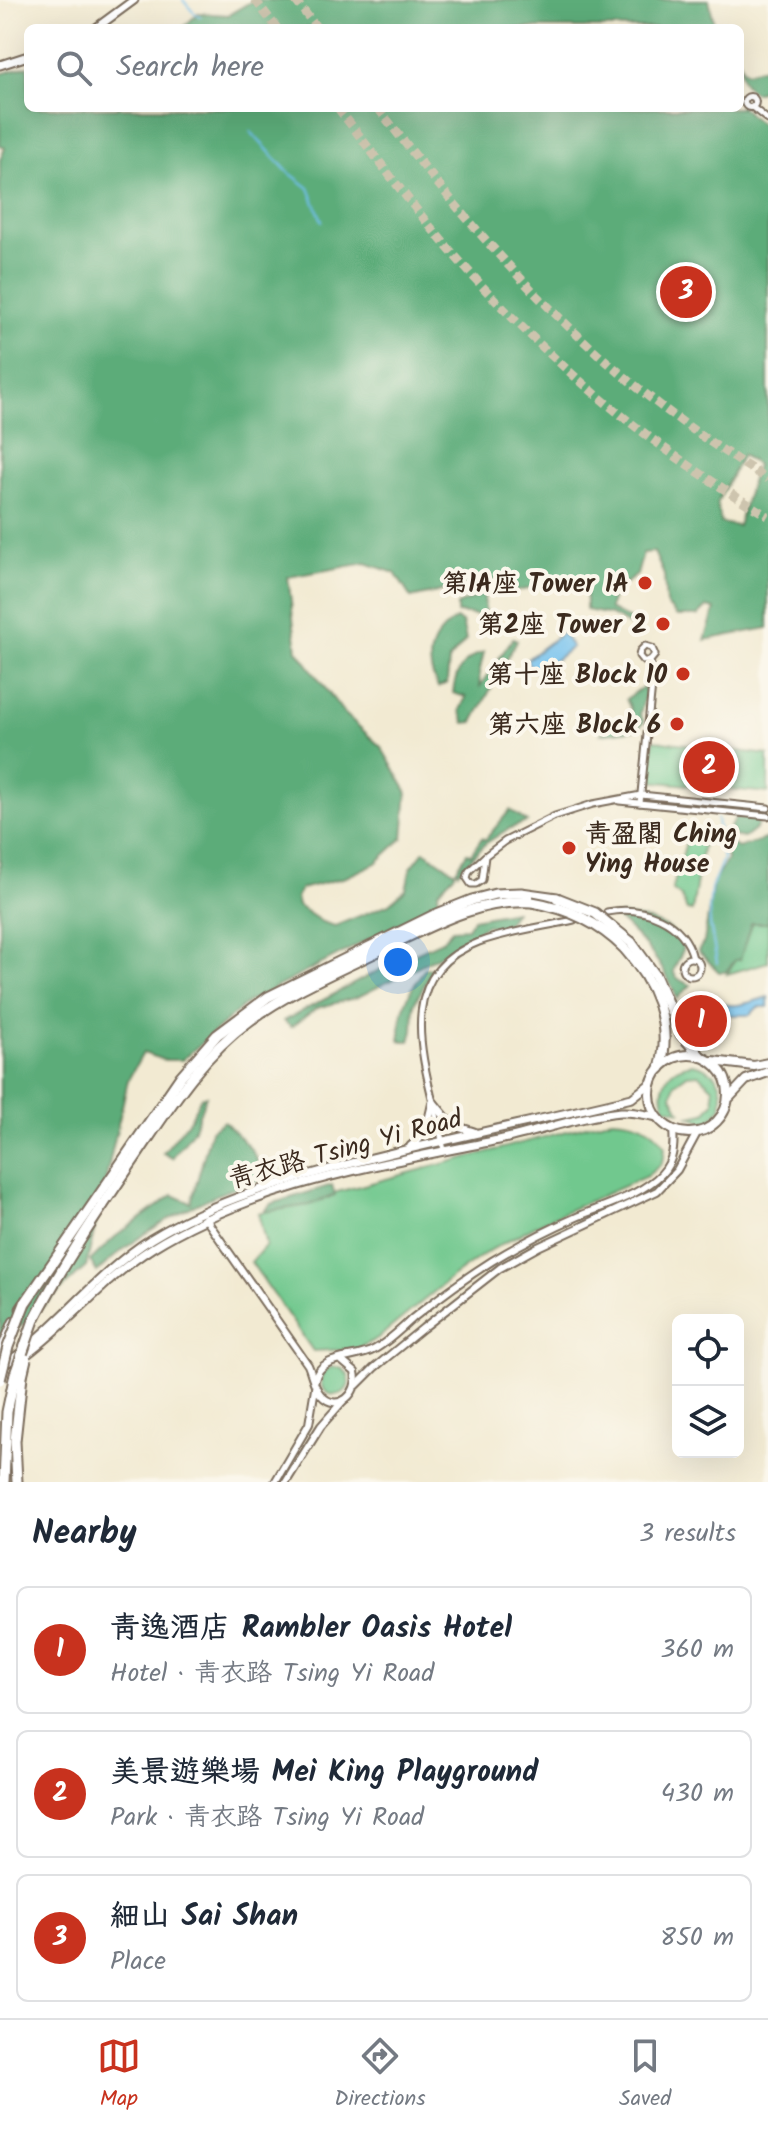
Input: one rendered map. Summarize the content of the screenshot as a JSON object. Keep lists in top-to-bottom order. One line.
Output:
{"streets":{"main road":["青衣路 Tsing Yi Road"]},"places":["第1A座 Tower 1A","第2座 Tower 2","第十座 Block 10","第六座 Block 6","青盈閣 Ching Ying House"],"page":{"search":"Search here","pins":["3","2","1"],"heading":["Nearby","3 results"],"list":[{"mark":"1","name":"青逸酒店 Rambler Oasis Hotel","note":"Hotel · 青衣路 Tsing Yi Road","value":"360 m"},{"mark":"2","name":"美景遊樂場 Mei King Playground","note":"Park · 青衣路 Tsing Yi Road","value":"430 m"},{"mark":"3","name":"細山 Sai Shan","note":"Place","value":"850 m"}],"nav":["Map","Directions","Saved"]}}
